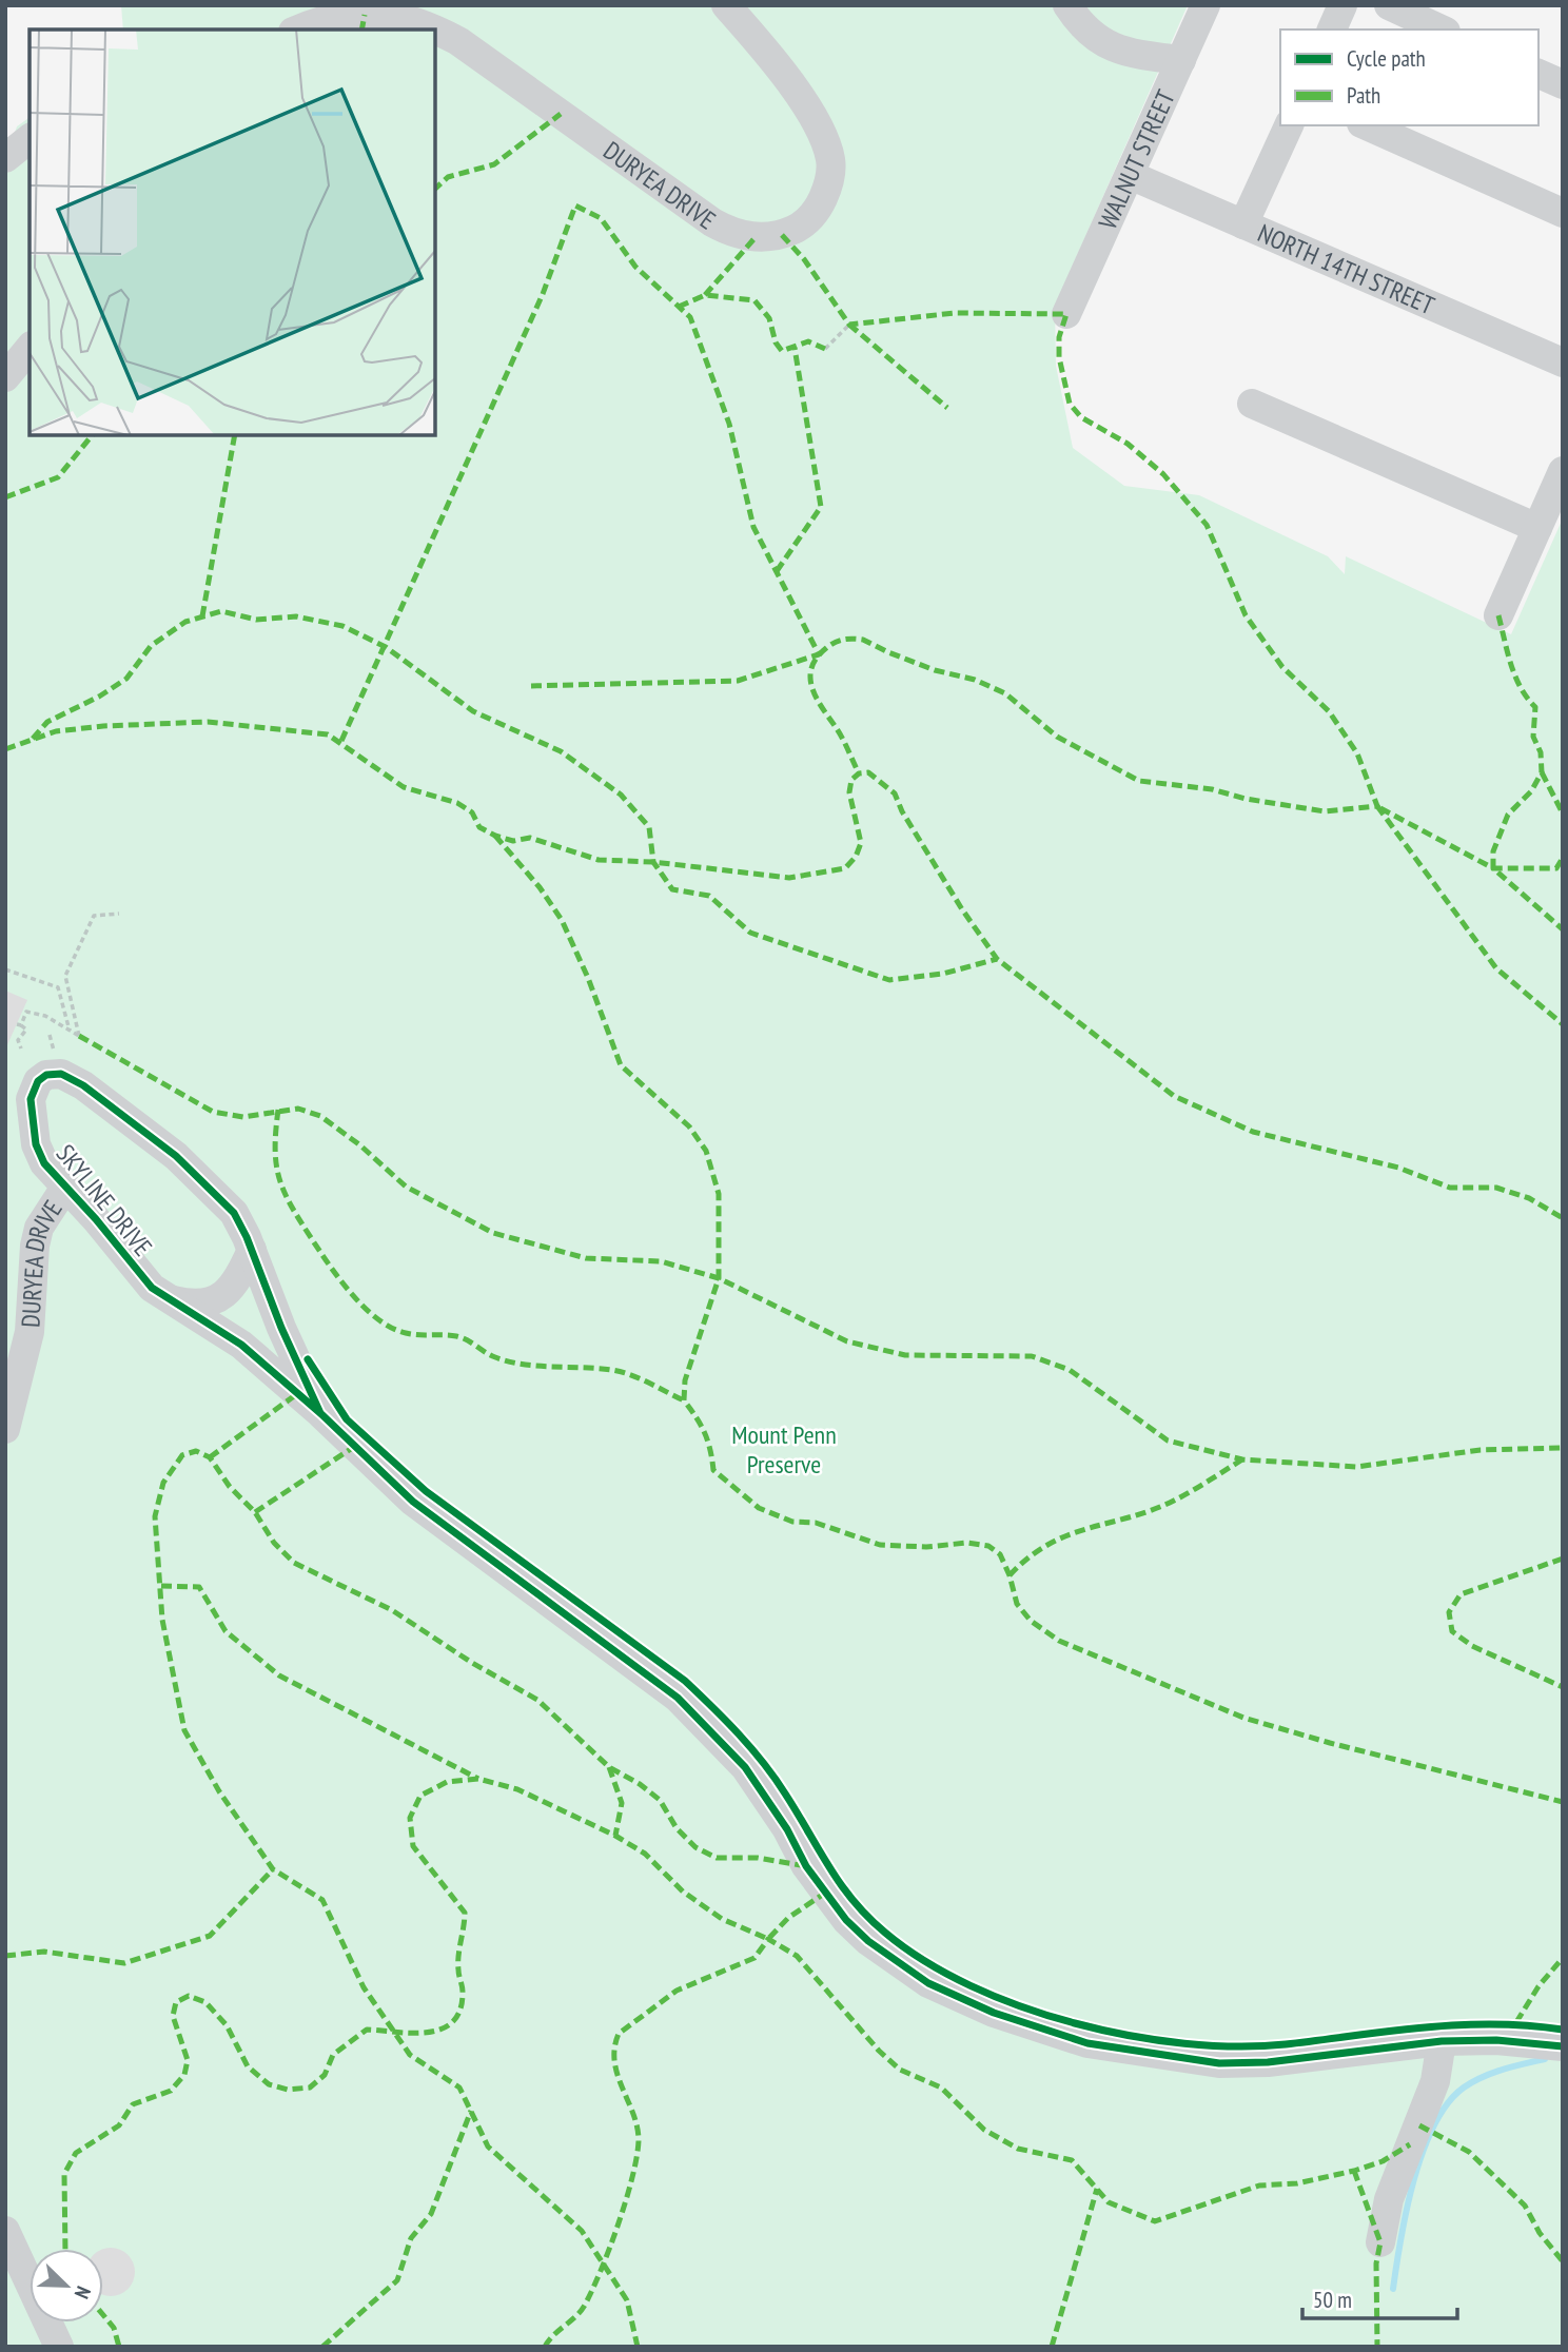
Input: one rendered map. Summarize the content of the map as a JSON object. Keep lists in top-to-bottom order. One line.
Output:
{"streets":{"street":["WALNUT STREET","DURYEA DRIVE","NORTH 14TH STREET","SKYLINE DRIVE"]},"crossings":[["WALNUT STREET","NORTH 14TH STREET"],["DURYEA DRIVE","SKYLINE DRIVE"]],"parks":["Mount Penn Preserve"],"legend":["Cycle path","Path"],"scale_bar":"50 m","north":"bottom right"}
